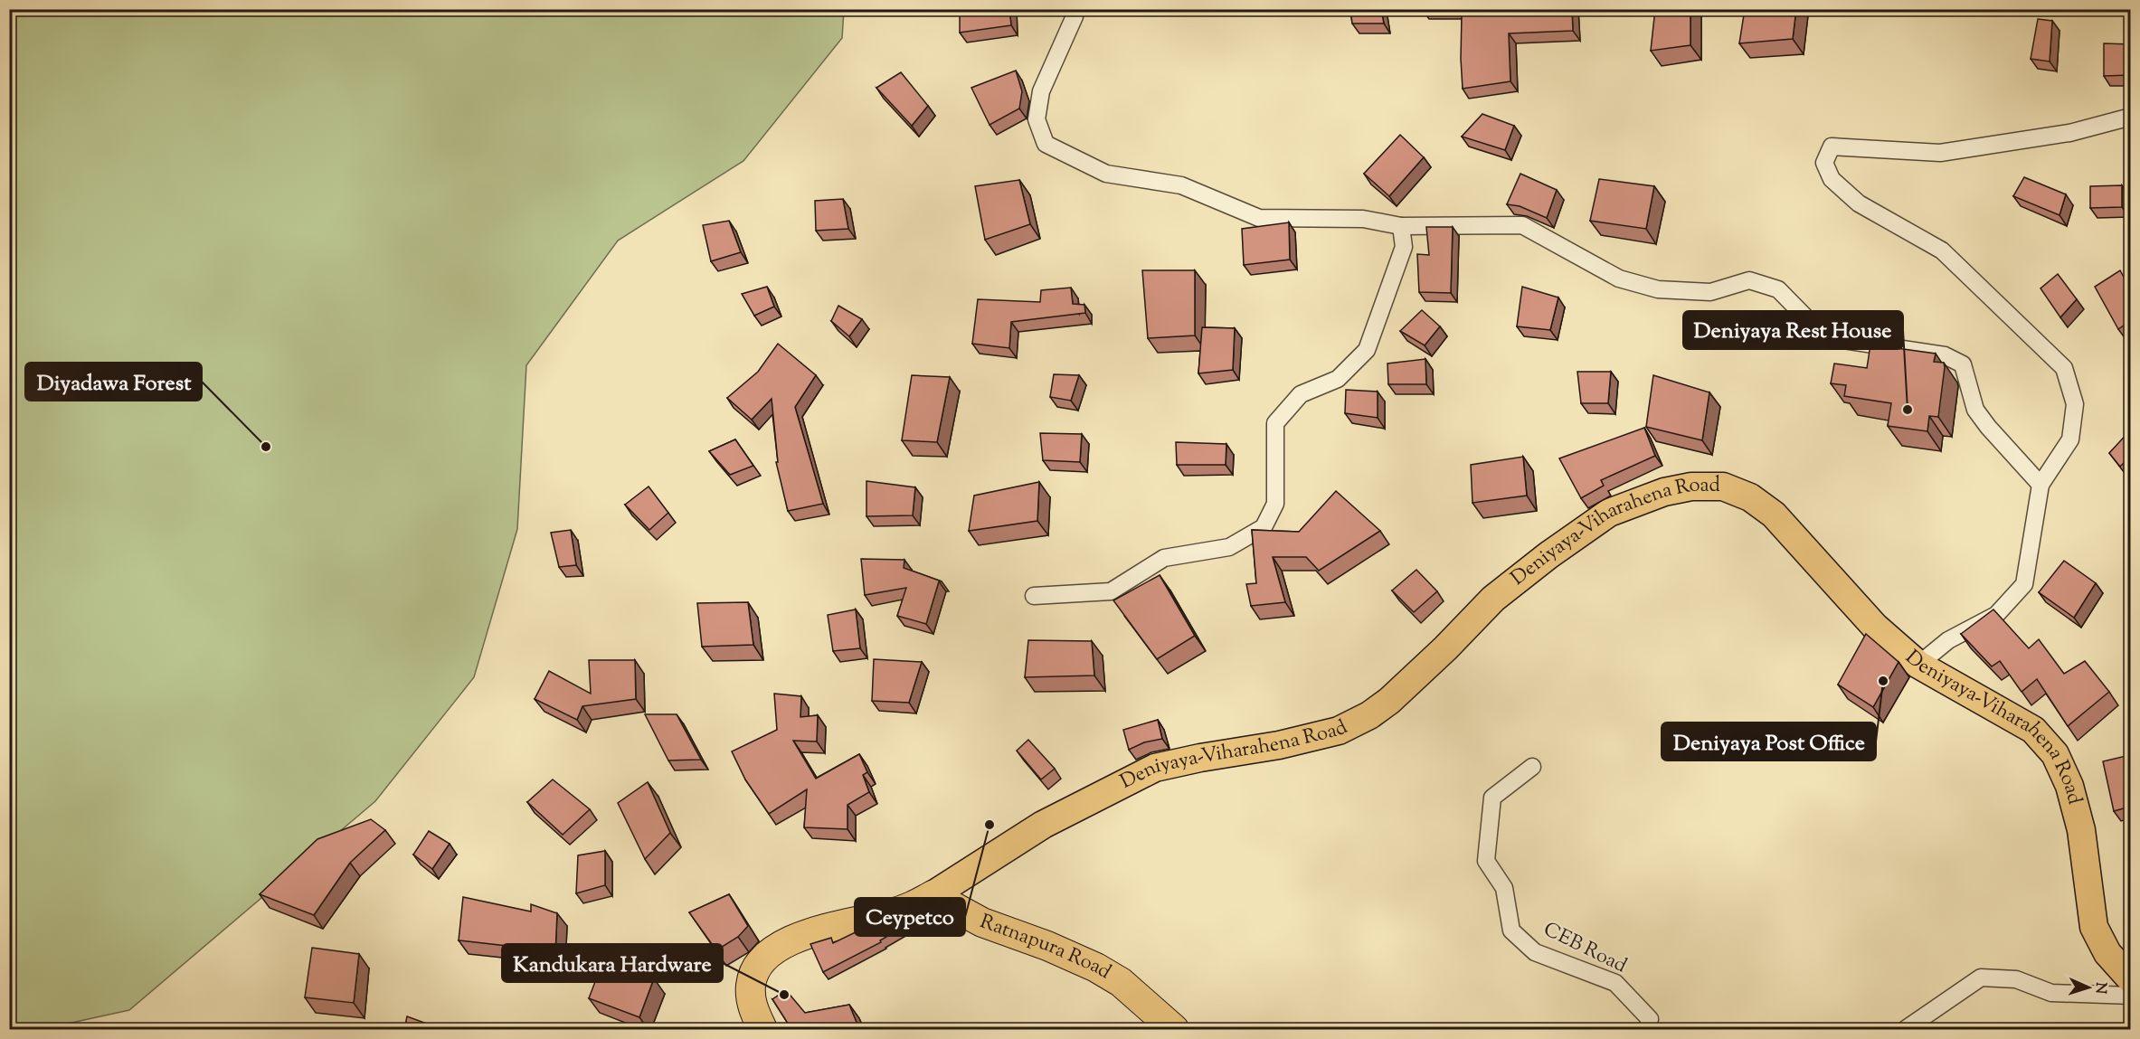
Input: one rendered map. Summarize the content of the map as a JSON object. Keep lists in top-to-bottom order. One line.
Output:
{"streets":{"highway":["Ratnapura Road"],"main road":["Deniyaya-Viharahena Road"],"street":["CEB Road"]},"crossings":[["Deniyaya-Viharahena Road","Ratnapura Road"]],"places":["Deniyaya Rest House","Diyadawa Forest","Deniyaya Post Office","Ceypetco","Kandukara Hardware"],"north":"right"}
